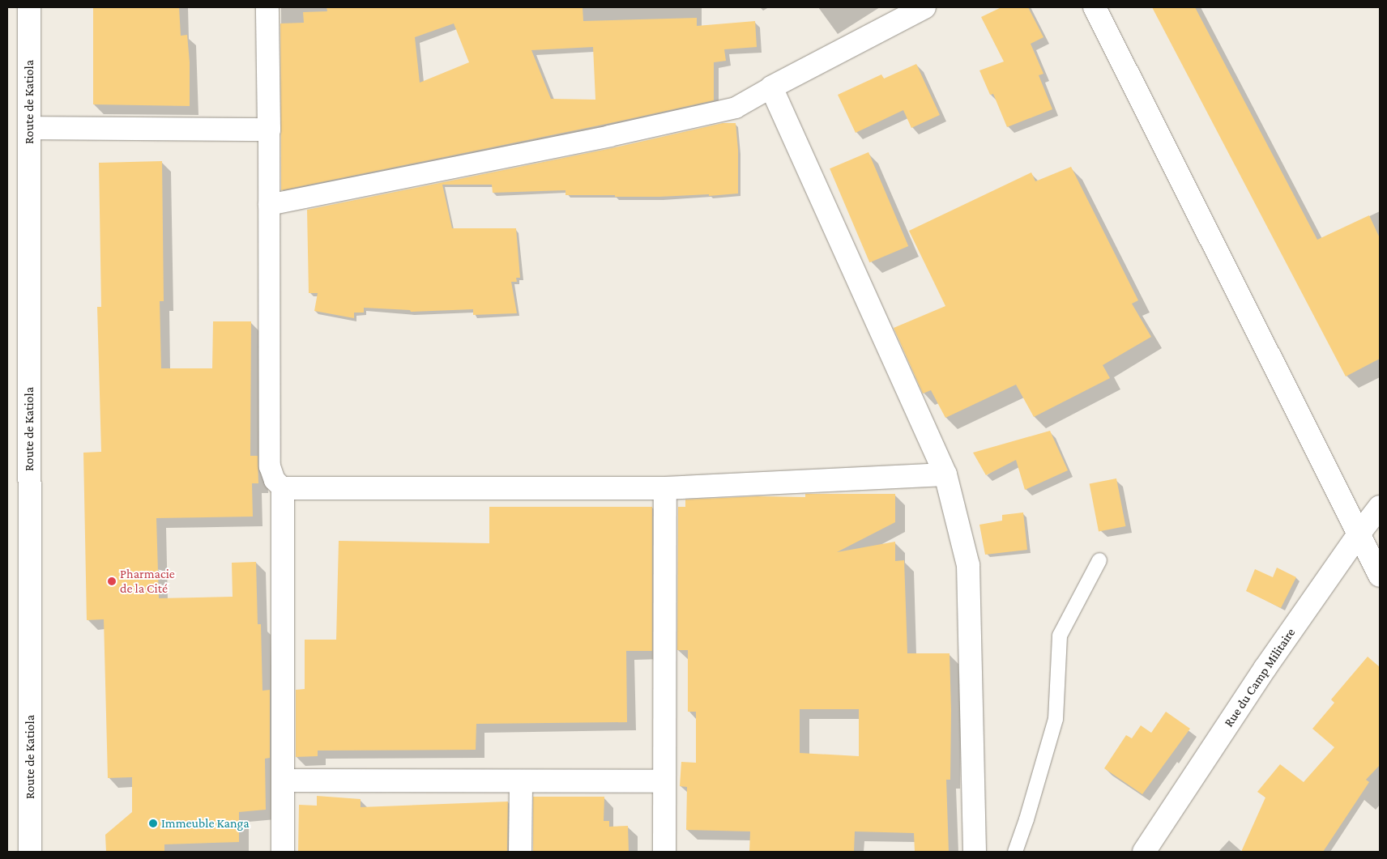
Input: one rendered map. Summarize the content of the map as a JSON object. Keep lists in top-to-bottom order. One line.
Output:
{"streets":{"main road":["Route de Katiola","Rue du Camp Militaire"]},"places":["Pharmacie de la Cité","Immeuble Kanga"]}
